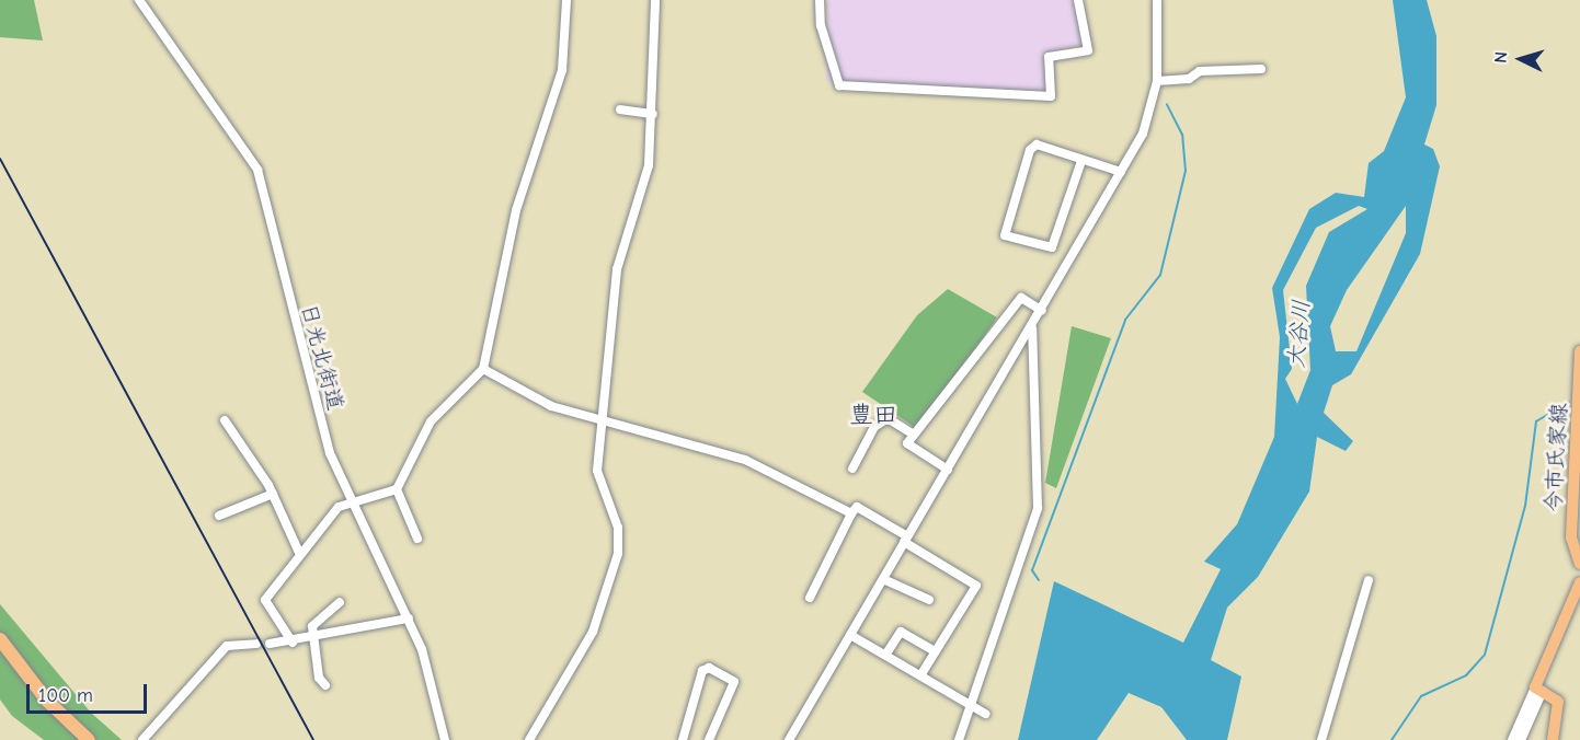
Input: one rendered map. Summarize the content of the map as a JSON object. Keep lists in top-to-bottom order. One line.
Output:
{"streets":{"main road":["今市氏家線"],"street":["日光北街道"]},"districts":["豊田"],"water":["大谷川"],"scale_bar":"100 m","north":"left"}
